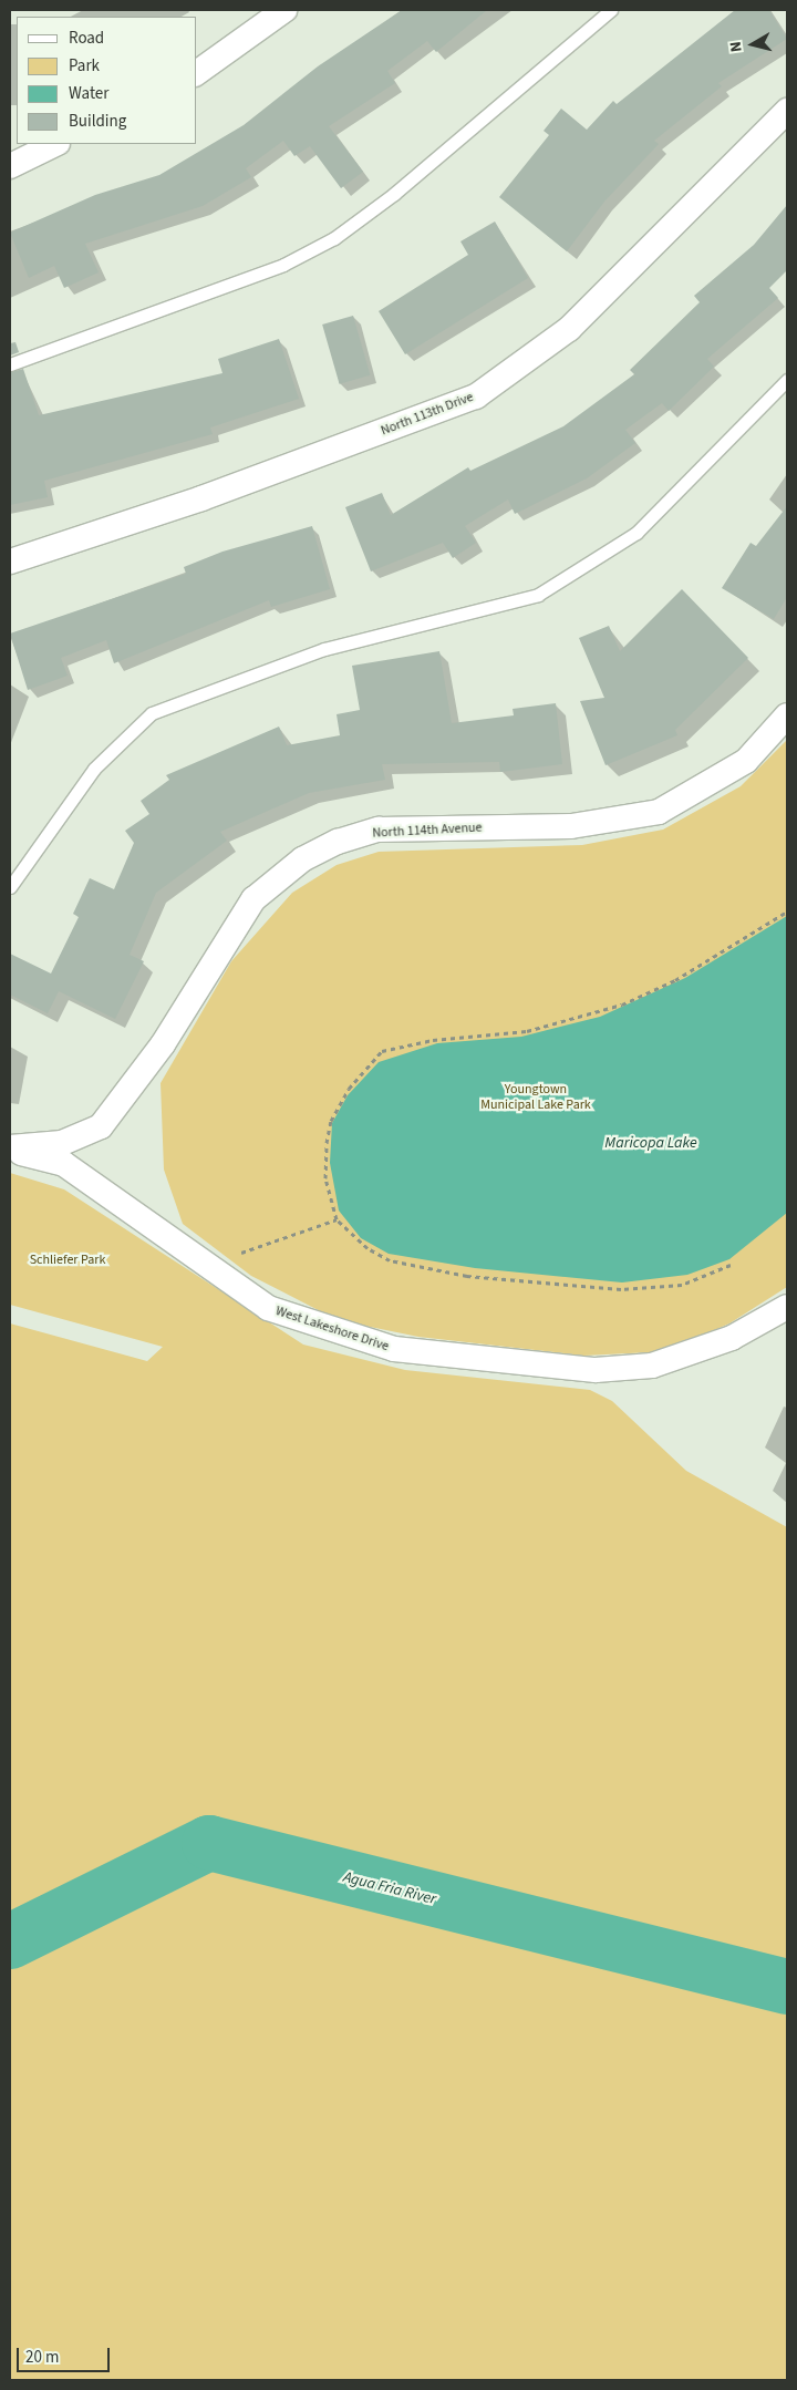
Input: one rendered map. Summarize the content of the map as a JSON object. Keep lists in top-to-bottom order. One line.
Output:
{"streets":{"street":["North 113th Drive","North 114th Avenue","West Lakeshore Drive"]},"crossings":[["North 114th Avenue","West Lakeshore Drive"]],"water":["Maricopa Lake","Agua Fria River"],"parks":["Youngtown Municipal Lake Park","Schliefer Park"],"legend":["Road","Park","Water","Building"],"scale_bar":"20 m","north":"left"}
